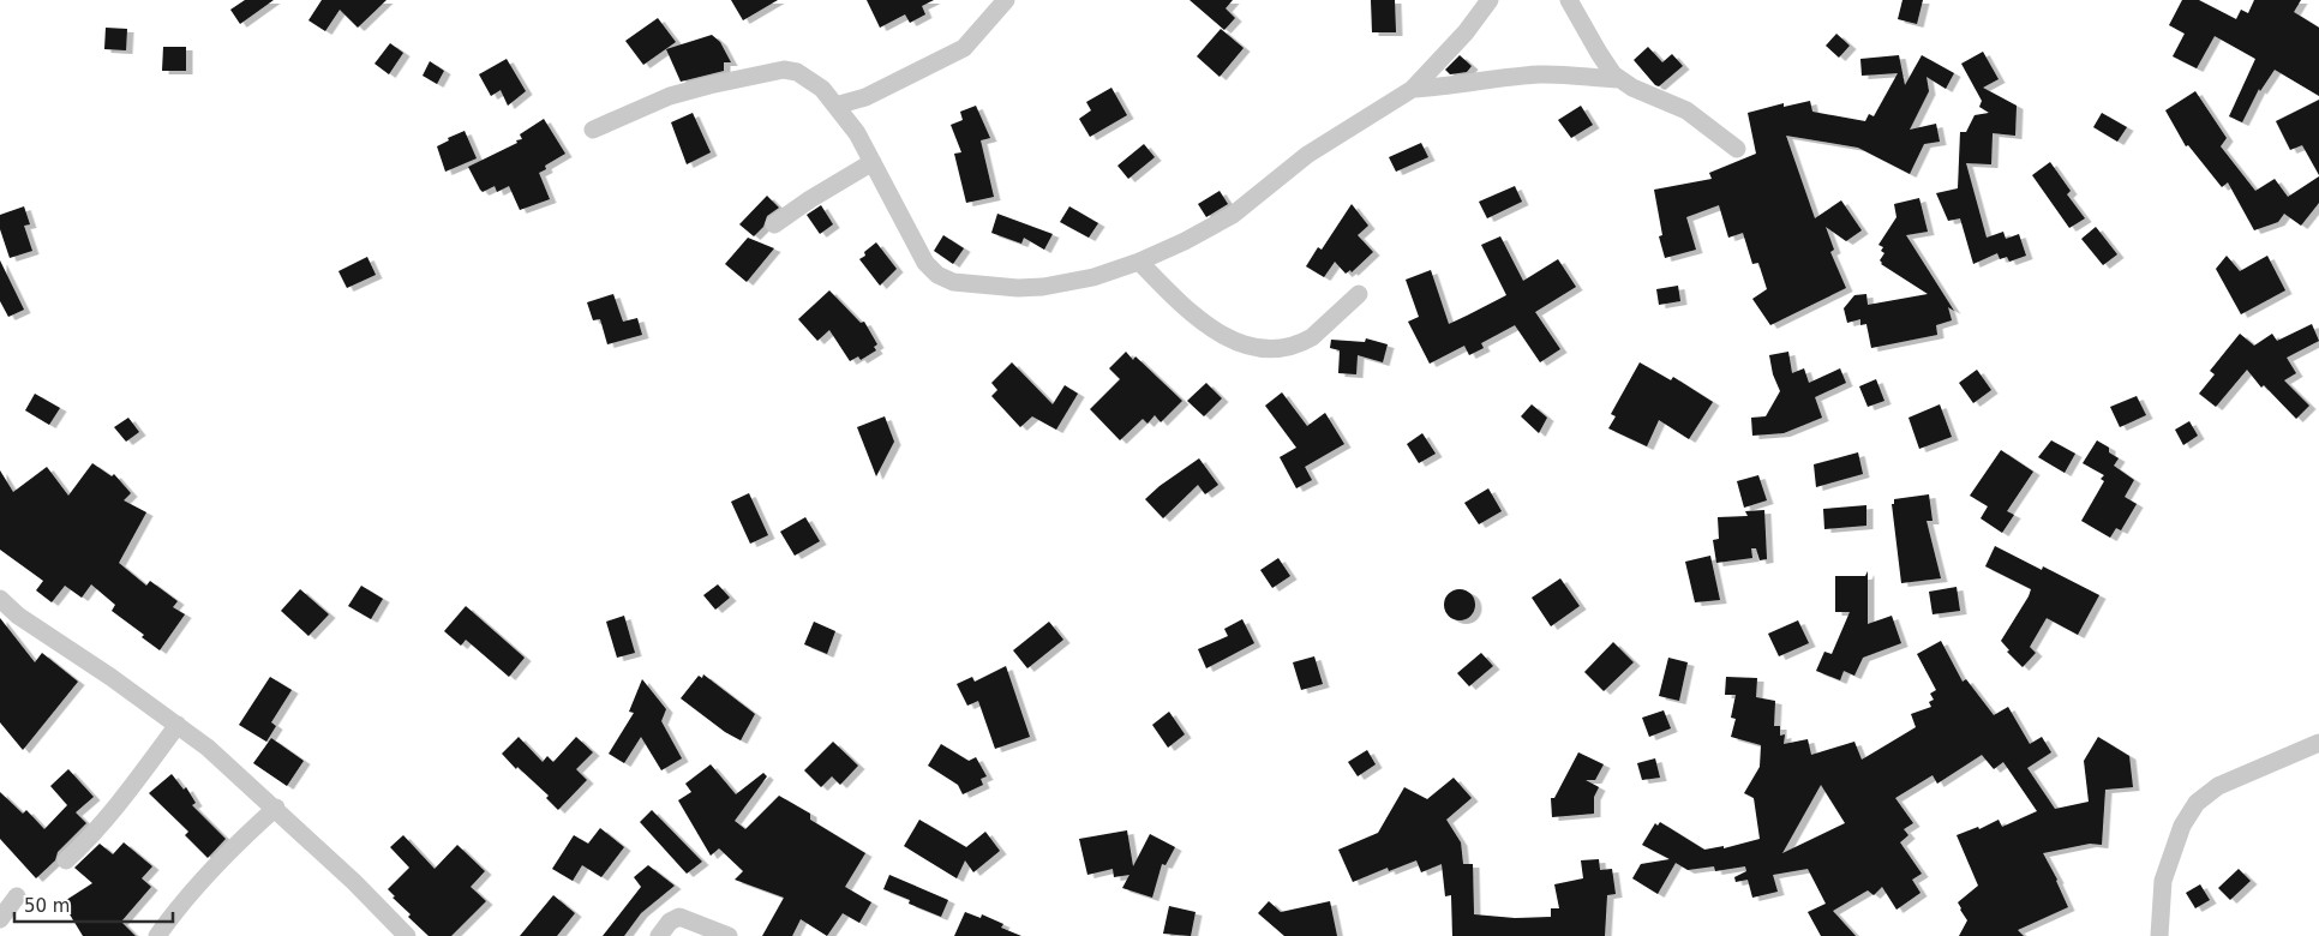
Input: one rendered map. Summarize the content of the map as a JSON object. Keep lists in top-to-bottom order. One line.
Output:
{"scale_bar":"50 m"}
